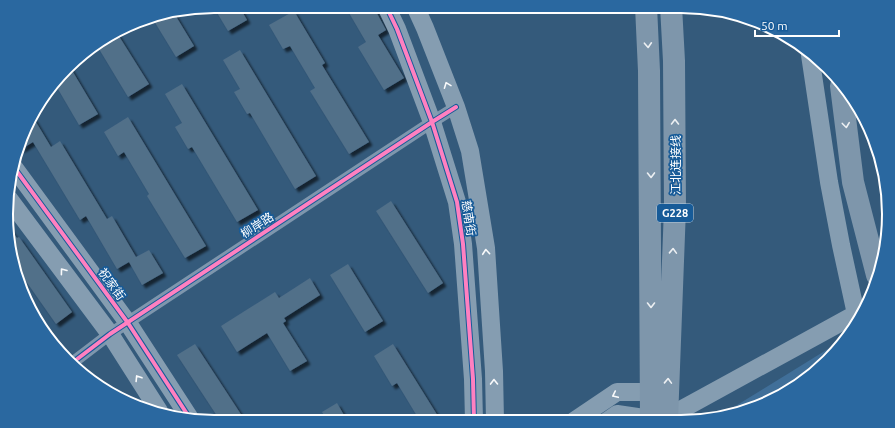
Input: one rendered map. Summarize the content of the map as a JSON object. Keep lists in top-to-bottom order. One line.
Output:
{"streets":{"highway":["江北连接线","G228"],"street":["慈南街","柳岸路","祝家街"]},"crossings":[["慈南街","柳岸路"],["柳岸路","祝家街"]],"scale_bar":"50 m"}
